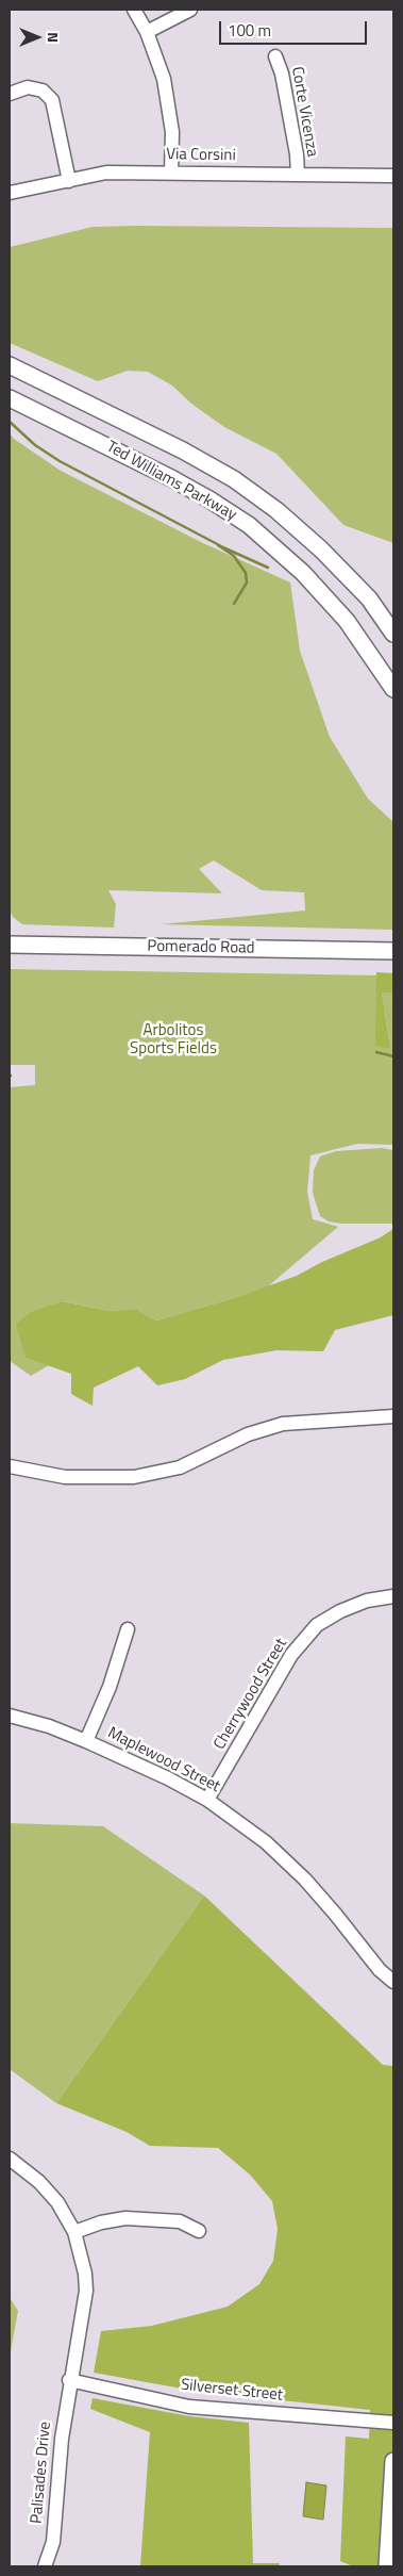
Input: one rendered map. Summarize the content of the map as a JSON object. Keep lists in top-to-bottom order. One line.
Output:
{"streets":{"main road":["Ted Williams Parkway","Pomerado Road"],"street":["Corte Vicenza","Via Corsini","Cherrywood Street","Maplewood Street","Silverset Street","Palisades Drive"]},"crossings":[["Corte Vicenza","Via Corsini"],["Cherrywood Street","Maplewood Street"],["Silverset Street","Palisades Drive"]],"parks":["Arbolitos Sports Fields"],"scale_bar":"100 m","north":"right"}
